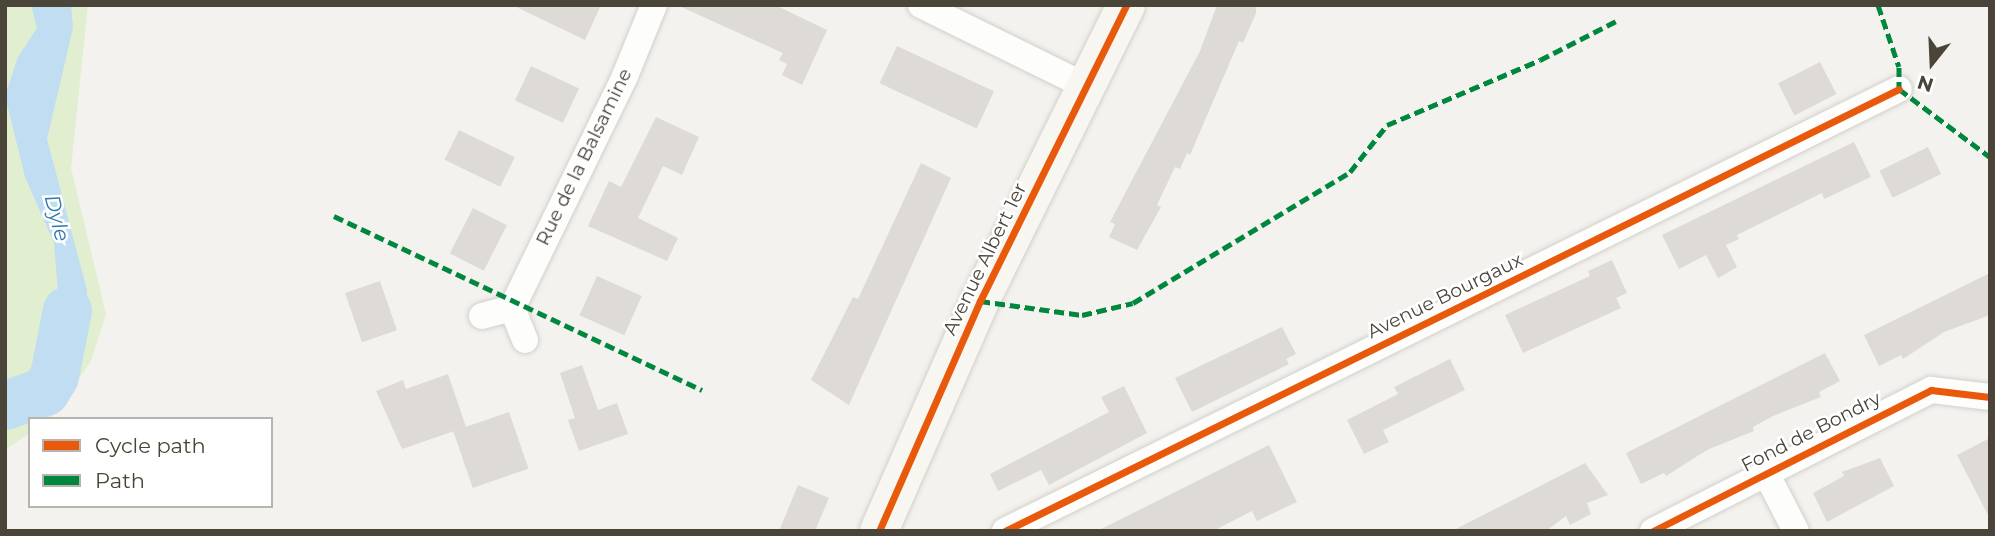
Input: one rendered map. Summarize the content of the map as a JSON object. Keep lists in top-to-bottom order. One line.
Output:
{"streets":{"main road":["Avenue Albert 1er"],"street":["Rue de la Balsamine","Avenue Bourgaux","Fond de Bondry"]},"water":["Dyle"],"legend":["Cycle path","Path"],"north":"bottom"}
